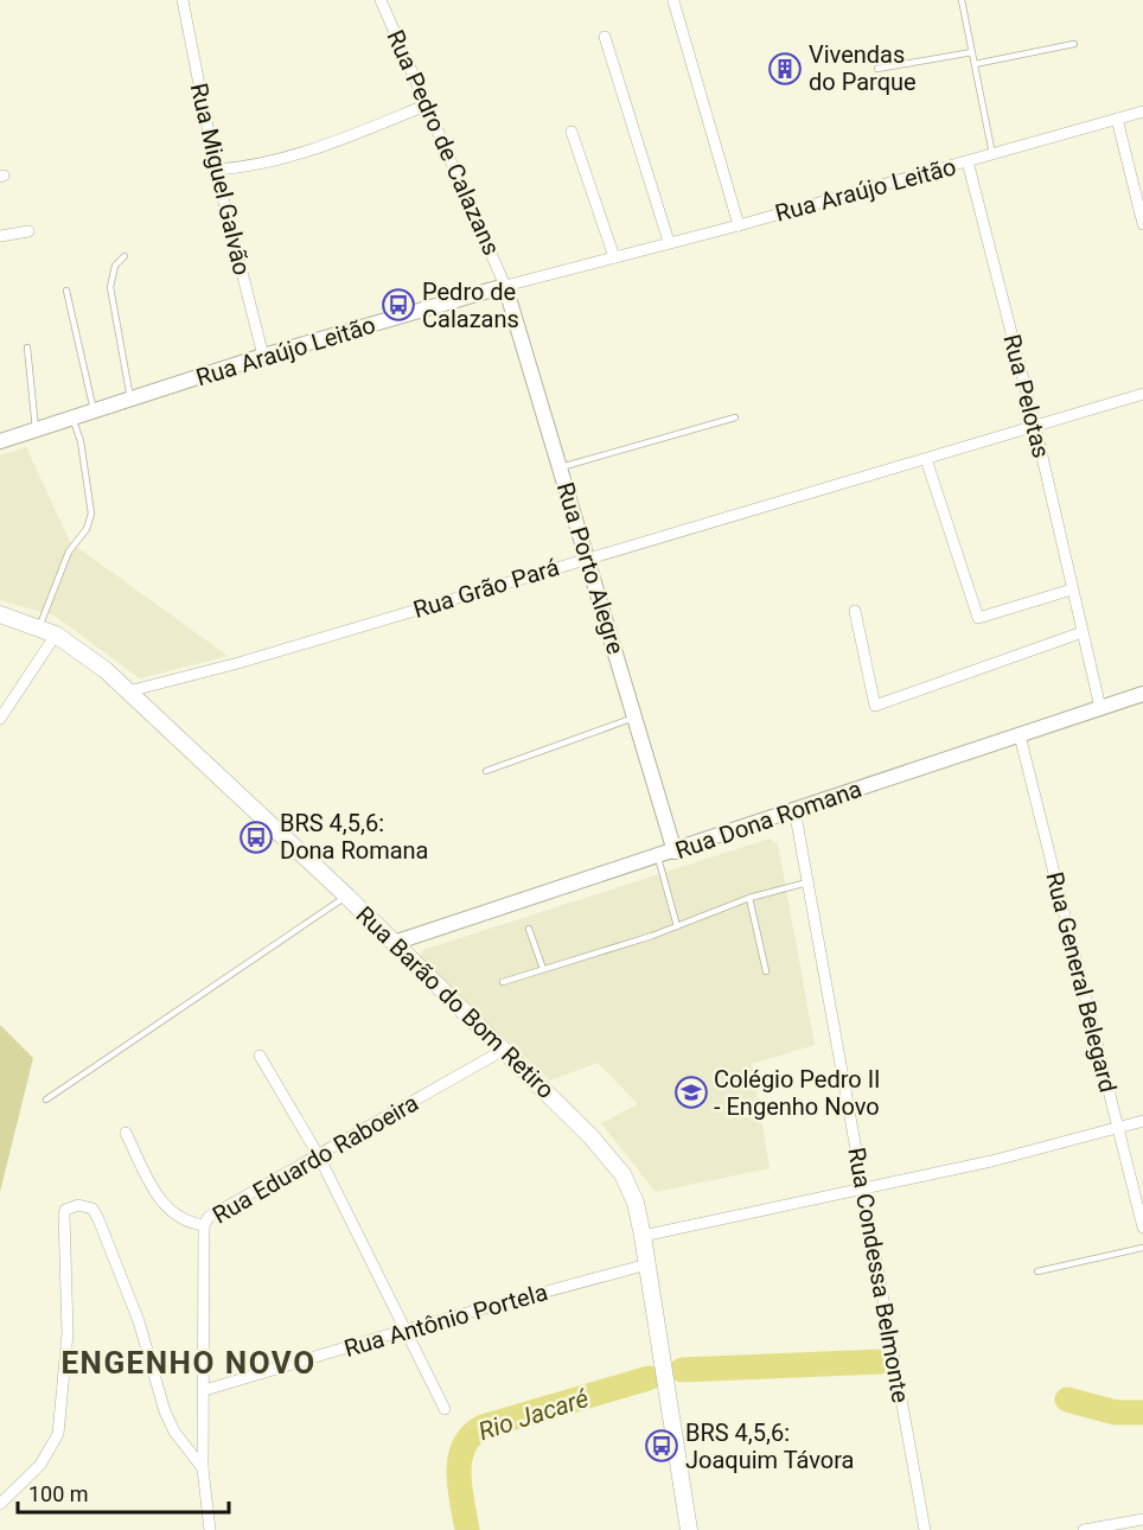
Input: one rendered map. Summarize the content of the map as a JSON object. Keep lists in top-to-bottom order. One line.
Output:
{"streets":{"main road":["Rua Barão do Bom Retiro"],"street":["Rua Pedro de Calazans","Rua Miguel Galvão","Rua Araújo Leitão","Rua Pelotas","Rua Porto Alegre","Rua Grão Pará","Rua Dona Romana","Rua General Belegard","Rua Eduardo Raboeira","Rua Condessa Belmonte","Rua Antônio Portela"]},"crossings":[["Rua Pedro de Calazans","Rua Araújo Leitão"],["Rua Pedro de Calazans","Rua Porto Alegre"],["Rua Miguel Galvão","Rua Araújo Leitão"],["Rua Araújo Leitão","Rua Pelotas"],["Rua Araújo Leitão","Rua Porto Alegre"],["Rua Pelotas","Rua Grão Pará"],["Rua Pelotas","Rua Dona Romana"],["Rua Porto Alegre","Rua Grão Pará"],["Rua Porto Alegre","Rua Dona Romana"],["Rua Grão Pará","Rua Barão do Bom Retiro"],["Rua Dona Romana","Rua General Belegard"],["Rua Dona Romana","Rua Barão do Bom Retiro"],["Rua Dona Romana","Rua Condessa Belmonte"],["Rua Barão do Bom Retiro","Rua Eduardo Raboeira"],["Rua Barão do Bom Retiro","Rua Antônio Portela"]],"districts":["ENGENHO NOVO"],"water":["Rio Jacaré"],"places":{"building":["Vivendas do Parque"],"bus stop":["Pedro de Calazans","BRS 4,5,6: Dona Romana","BRS 4,5,6: Joaquim Távora"],"school or university":["Colégio Pedro II - Engenho Novo"]},"scale_bar":"100 m"}
